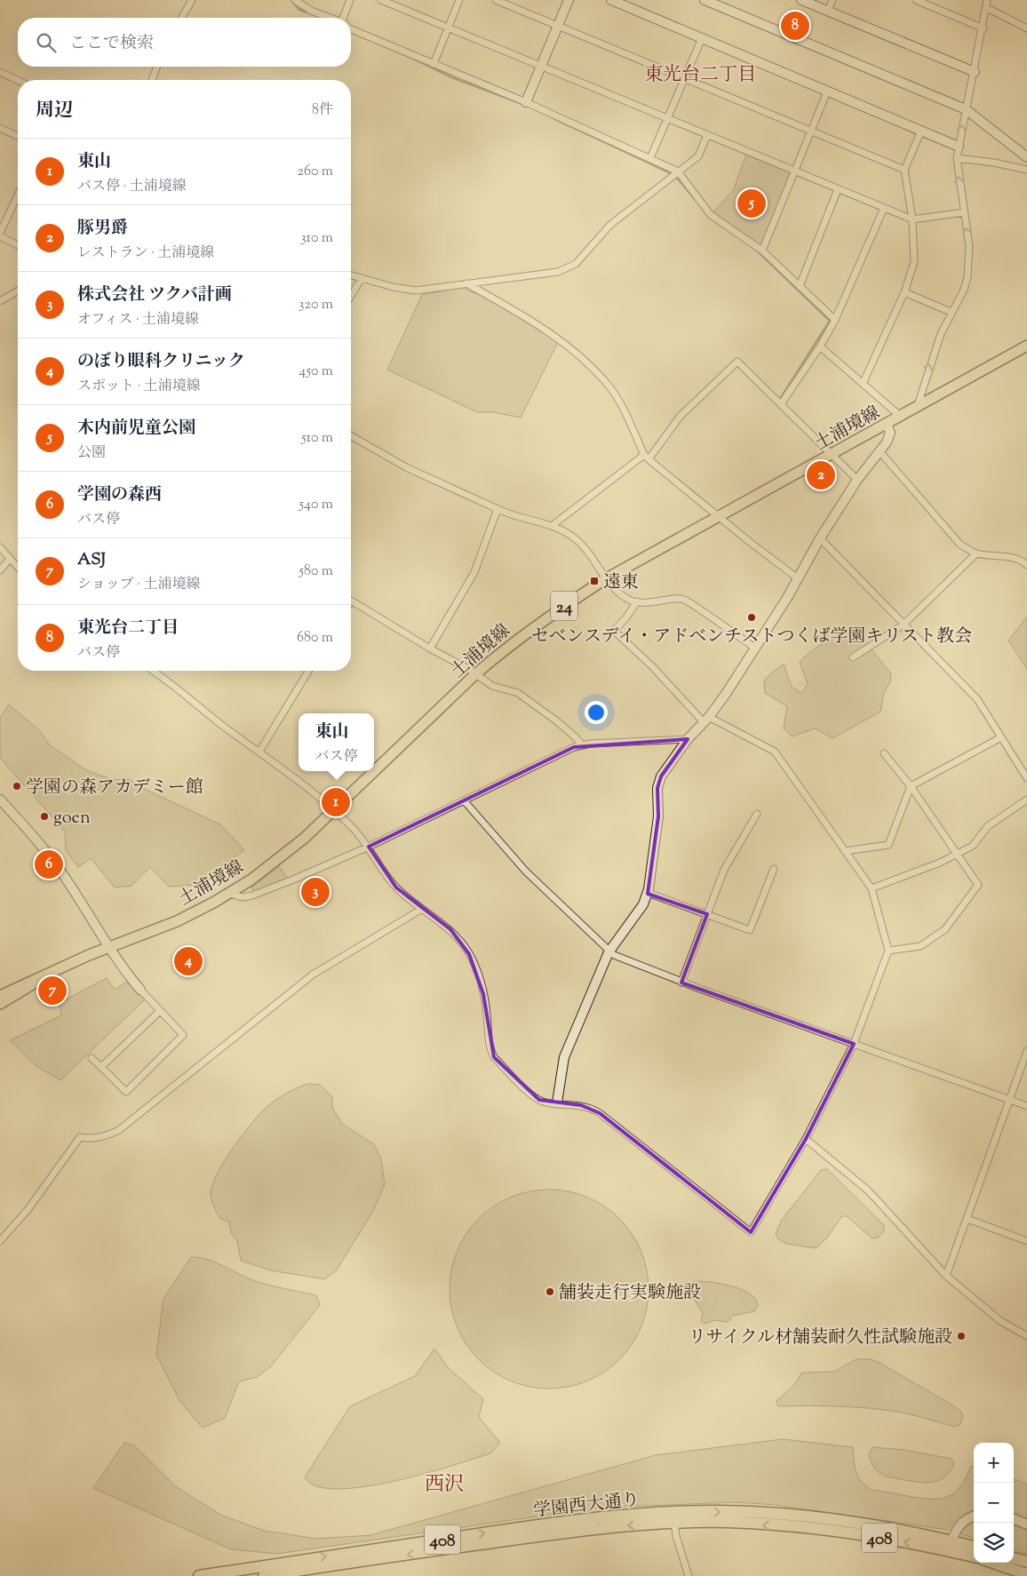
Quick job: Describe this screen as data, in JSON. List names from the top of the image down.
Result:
{
  "streets": {
    "highway": ["学園西大通り", "408"],
    "main road": ["土浦境線", "24"]
  },
  "crossings": [
    ["土浦境線", "24"]
  ],
  "districts": ["東光台二丁目", "西沢"],
  "places": {
    "transit": ["遠東"],
    "other": [
      "セベンスデイ・アドベンチストつくば学園キリスト教会",
      "学園の森アカデミー館",
      "goen",
      "舗装走行実験施設",
      "リサイクル材舗装耐久性試験施設"
    ]
  },
  "page": {
    "pins": [
      "8",
      "5",
      "2",
      "1",
      "6",
      "3",
      "4",
      "7"
    ],
    "search": "ここで検索",
    "heading": ["周辺", "8件"],
    "list": [
      {
        "mark": "1",
        "name": "東山",
        "note": "バス停 · 土浦境線",
        "value": "260 m"
      },
      {
        "mark": "2",
        "name": "豚男爵",
        "note": "レストラン · 土浦境線",
        "value": "310 m"
      },
      {
        "mark": "3",
        "name": "株式会社 ツクバ計画",
        "note": "オフィス · 土浦境線",
        "value": "320 m"
      },
      {
        "mark": "4",
        "name": "のぼり眼科クリニック",
        "note": "スポット · 土浦境線",
        "value": "450 m"
      },
      {
        "mark": "5",
        "name": "木内前児童公園",
        "note": "公園",
        "value": "510 m"
      },
      {
        "mark": "6",
        "name": "学園の森西",
        "note": "バス停",
        "value": "540 m"
      },
      {
        "mark": "7",
        "name": "ASJ",
        "note": "ショップ · 土浦境線",
        "value": "580 m"
      },
      {
        "mark": "8",
        "name": "東光台二丁目",
        "note": "バス停",
        "value": "680 m"
      }
    ],
    "popup": ["東山", "バス停"],
    "map_buttons": ["+", "−"]
  }
}
